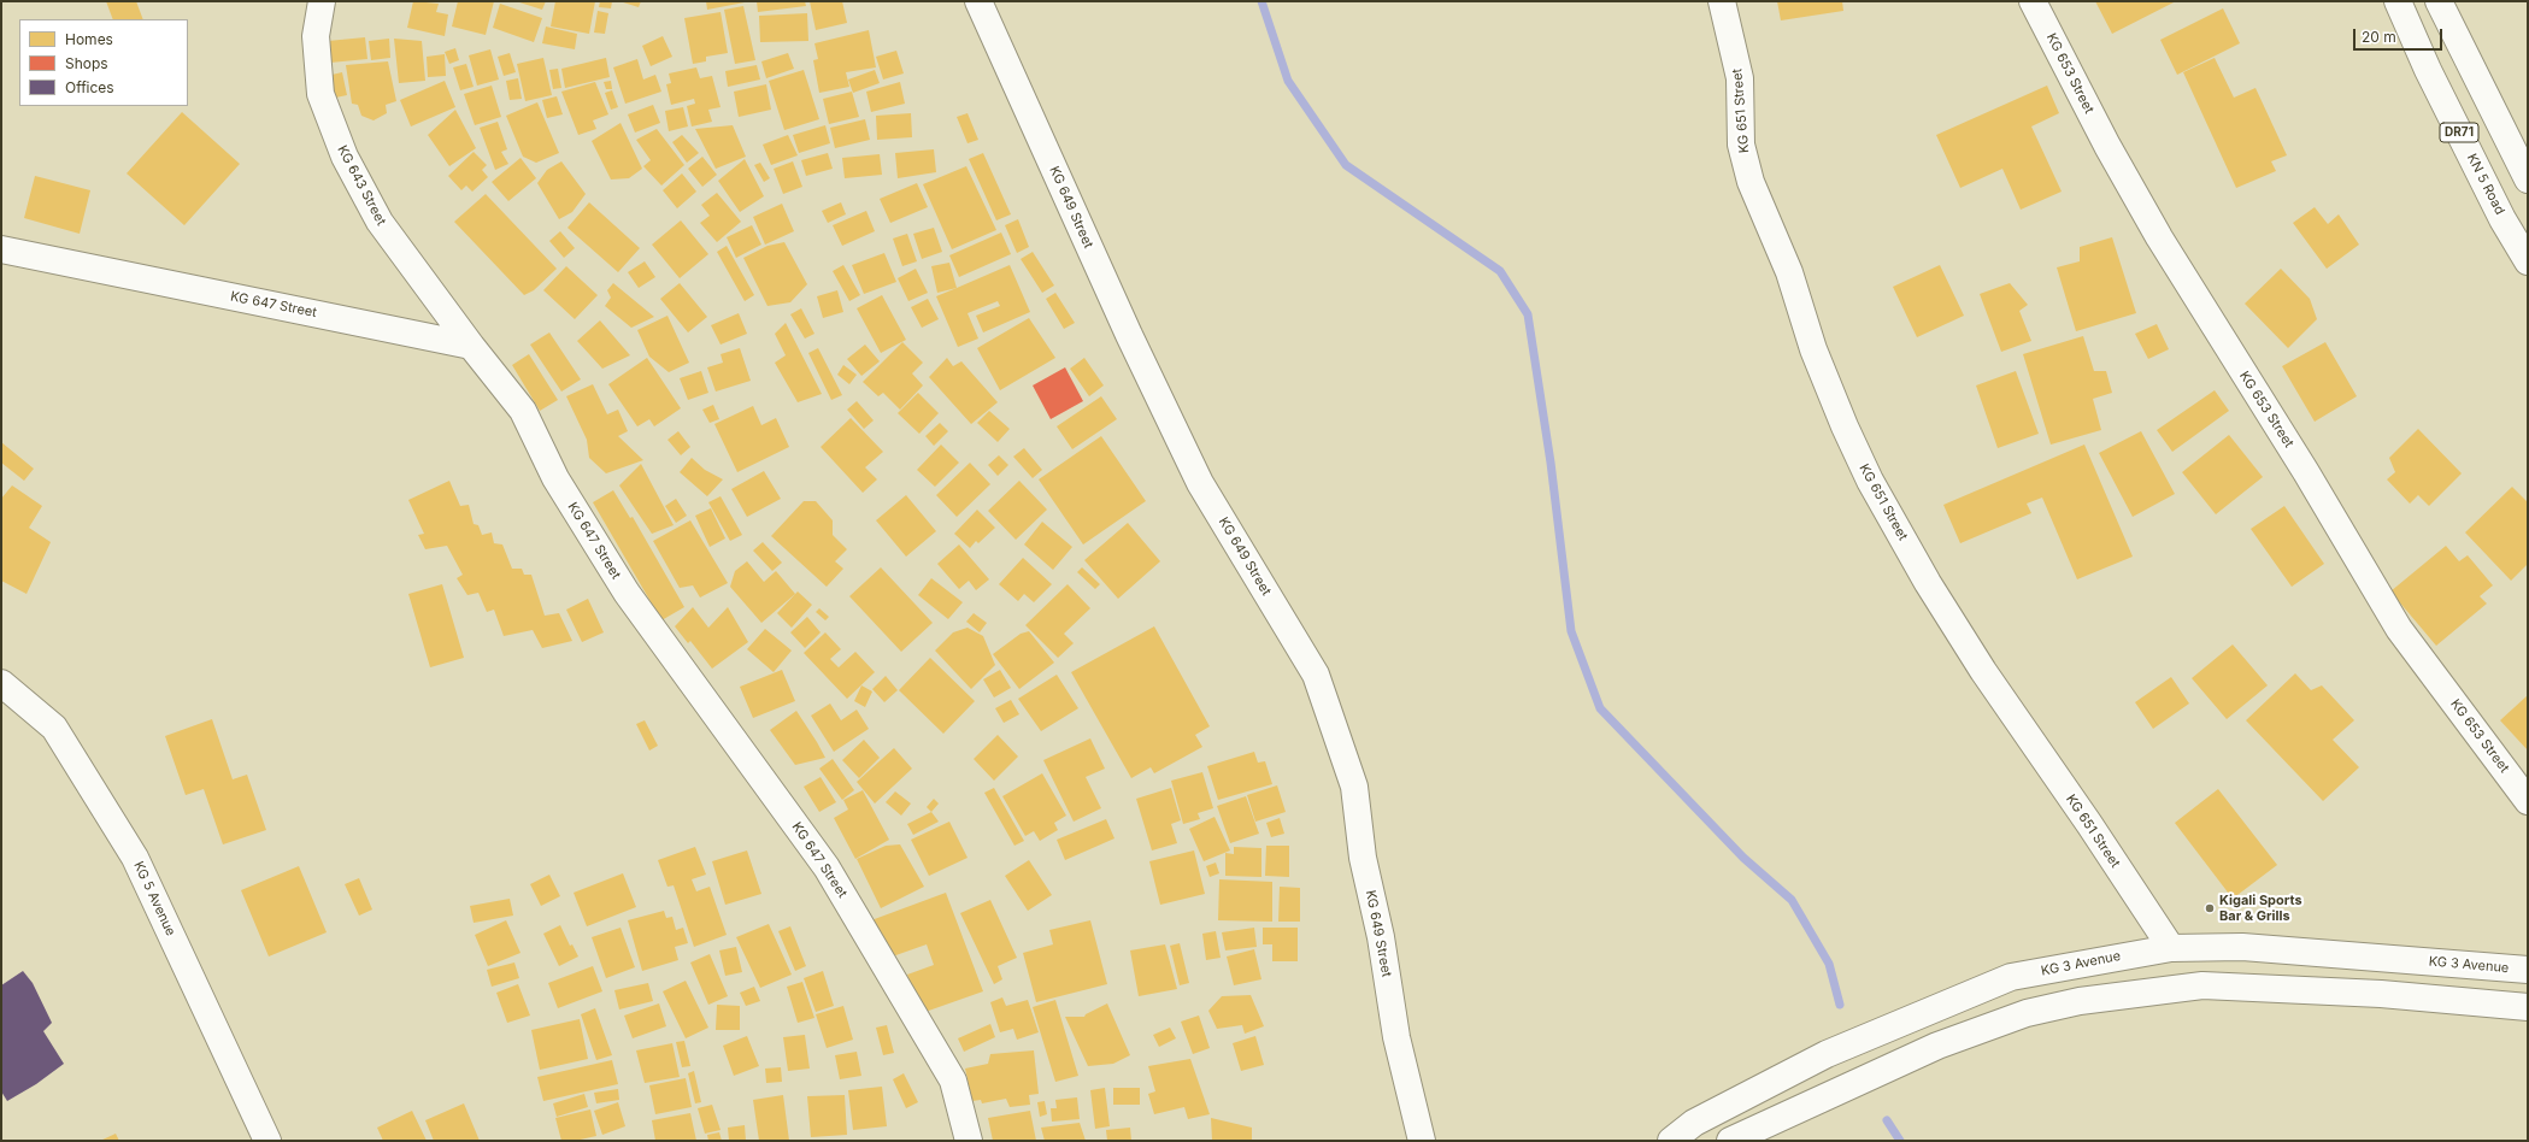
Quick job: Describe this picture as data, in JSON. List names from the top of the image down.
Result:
{
  "streets": {
    "street": [
      "KG 653 Street",
      "KG 651 Street",
      "DR71",
      "KN 5 Road",
      "KG 643 Street",
      "KG 649 Street",
      "KG 647 Street",
      "KG 5 Avenue",
      "KG 3 Avenue"
    ]
  },
  "crossings": [
    ["KG 651 Street", "KG 3 Avenue"],
    ["KG 643 Street", "KG 647 Street"]
  ],
  "places": ["Kigali Sports Bar & Grills"],
  "legend": ["Homes", "Shops", "Offices"],
  "scale_bar": "20 m"
}
